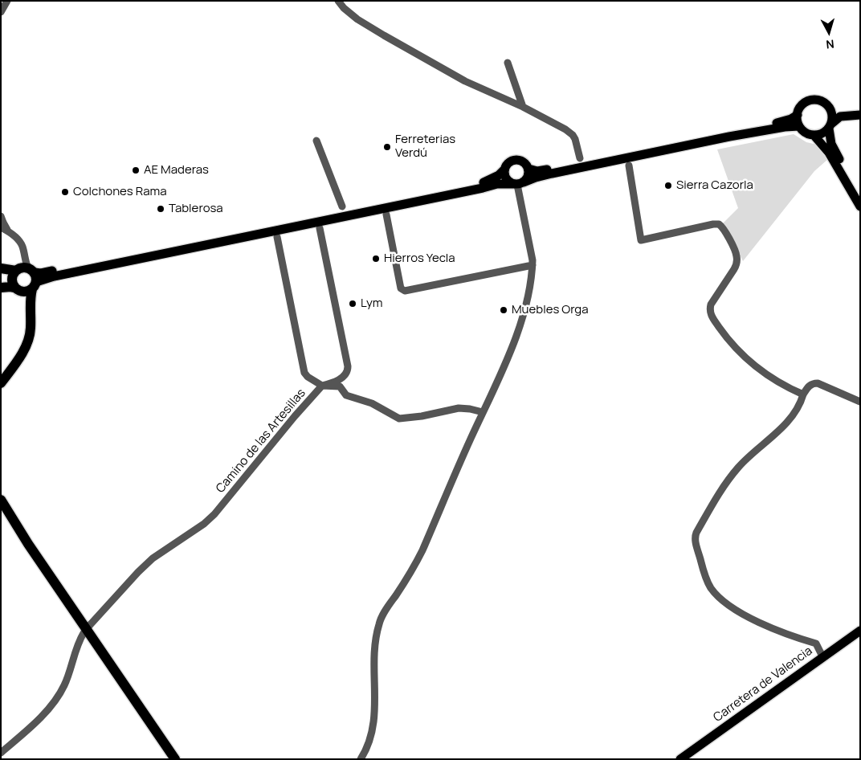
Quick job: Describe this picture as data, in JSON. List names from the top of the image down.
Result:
{
  "streets": {
    "main road": ["Carretera de Valencia"],
    "street": ["Camino de las Artesillas"]
  },
  "places": [
    "Ferreterias Verdú",
    "AE Maderas",
    "Sierra Cazorla",
    "Colchones Rama",
    "Tablerosa",
    "Hierros Yecla",
    "Lym",
    "Muebles Orga"
  ],
  "north": "bottom"
}
